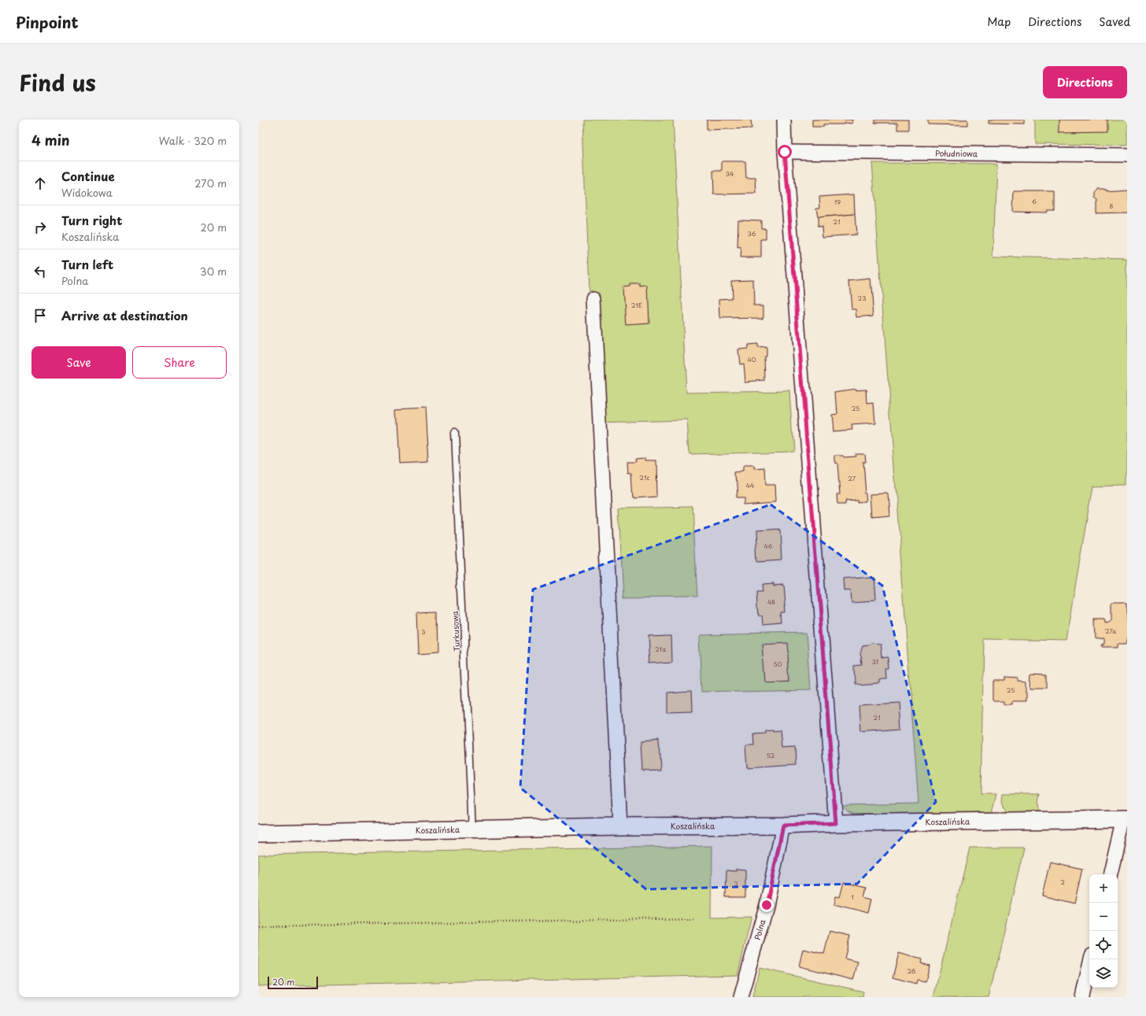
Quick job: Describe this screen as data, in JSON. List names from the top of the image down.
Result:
{
  "streets": {
    "street": ["Południowa", "Koszalińska", "Polna"],
    "lane": ["Turkusowa"]
  },
  "crossings": [
    ["Turkusowa", "Koszalińska"],
    ["Koszalińska", "Polna"]
  ],
  "house_numbers": [
    "34",
    "6",
    "19",
    "8",
    "21",
    "36",
    "23",
    "21E",
    "40",
    "25",
    "21c",
    "27",
    "44",
    "46",
    "48",
    "27a",
    "3",
    "21a",
    "31",
    "50",
    "25",
    "21",
    "52",
    "2",
    "2",
    "1",
    "26"
  ],
  "scale_bar": "20 m",
  "page": {
    "header": "Pinpoint",
    "nav": ["Map", "Directions", "Saved"],
    "title": "Find us",
    "buttons": [
      "Directions",
      ["Save", "Share"]
    ],
    "heading": ["4 min", "Walk · 320 m"],
    "list": [
      ["Continue", "Widokowa", "270 m"],
      ["Turn right", "Koszalińska", "20 m"],
      ["Turn left", "Polna", "30 m"],
      "Arrive at destination"
    ],
    "map_buttons": ["+", "−"],
    "scale": "20 m"
  }
}
